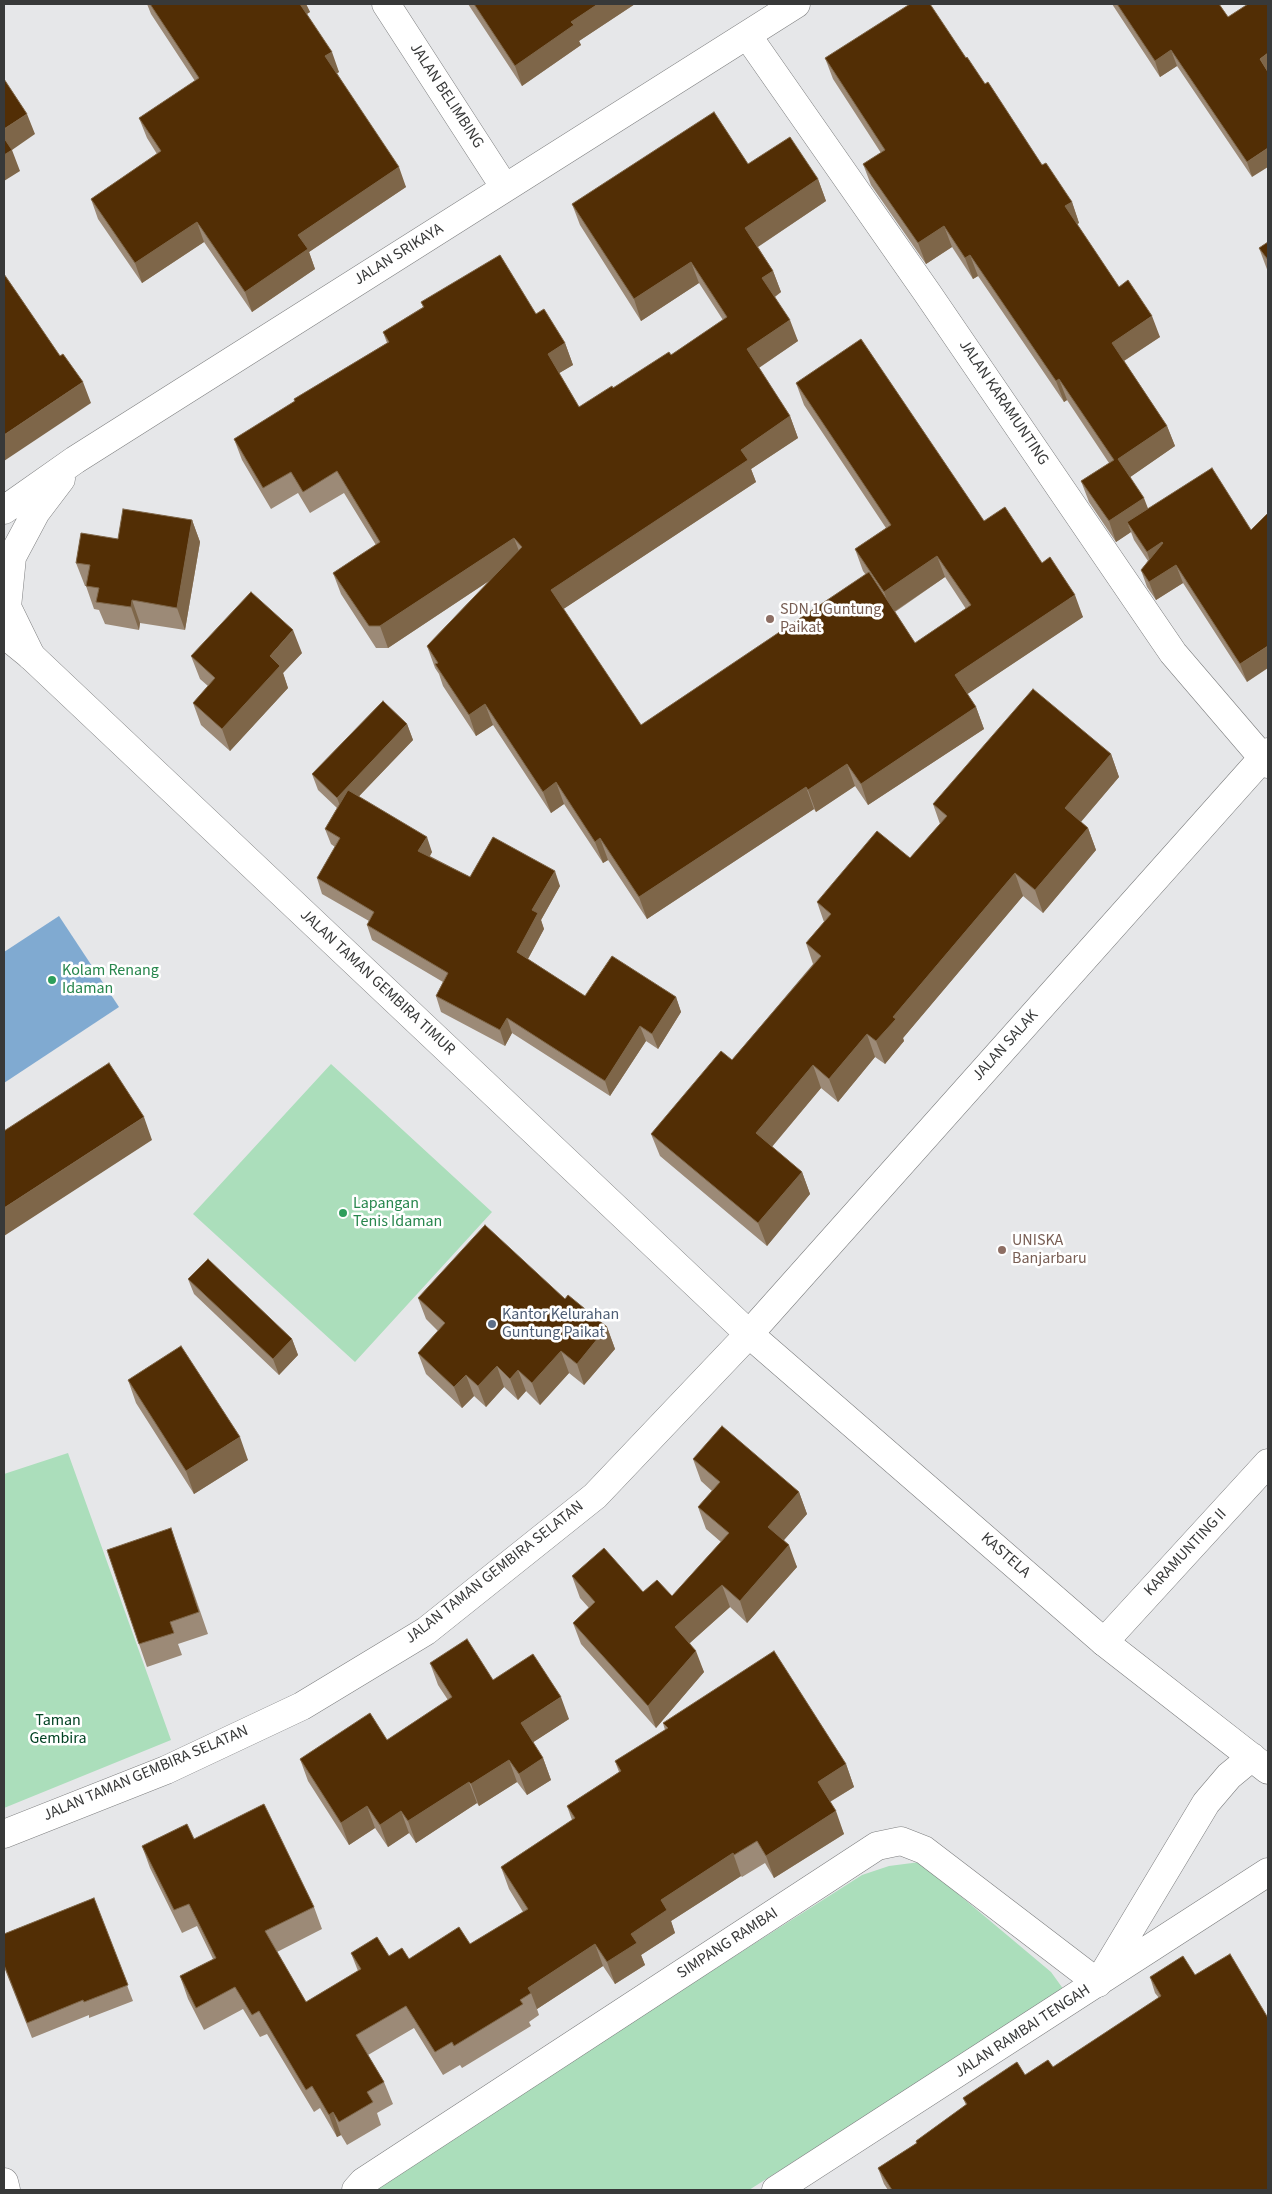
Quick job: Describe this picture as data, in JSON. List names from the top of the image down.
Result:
{
  "streets": {
    "street": [
      "JALAN BELIMBING",
      "JALAN SRIKAYA",
      "JALAN KARAMUNTING",
      "JALAN TAMAN GEMBIRA TIMUR",
      "JALAN SALAK",
      "KARAMUNTING II",
      "KASTELA",
      "JALAN TAMAN GEMBIRA SELATAN",
      "SIMPANG RAMBAI",
      "JALAN RAMBAI TENGAH"
    ]
  },
  "crossings": [
    ["JALAN BELIMBING", "JALAN SRIKAYA"],
    ["JALAN SRIKAYA", "JALAN KARAMUNTING"],
    ["JALAN KARAMUNTING", "JALAN SALAK"],
    ["JALAN TAMAN GEMBIRA TIMUR", "JALAN SALAK"],
    ["JALAN TAMAN GEMBIRA TIMUR", "KASTELA"],
    ["JALAN TAMAN GEMBIRA TIMUR", "JALAN TAMAN GEMBIRA SELATAN"],
    ["JALAN SALAK", "KASTELA"],
    ["JALAN SALAK", "JALAN TAMAN GEMBIRA SELATAN"],
    ["KARAMUNTING II", "KASTELA"],
    ["KASTELA", "JALAN TAMAN GEMBIRA SELATAN"],
    ["SIMPANG RAMBAI", "JALAN RAMBAI TENGAH"]
  ],
  "parks": ["Taman Gembira"],
  "places": [
    "SDN 1 Guntung Paikat",
    "Kolam Renang Idaman",
    "Lapangan Tenis Idaman",
    "UNISKA Banjarbaru",
    "Kantor Kelurahan Guntung Paikat"
  ]
}
